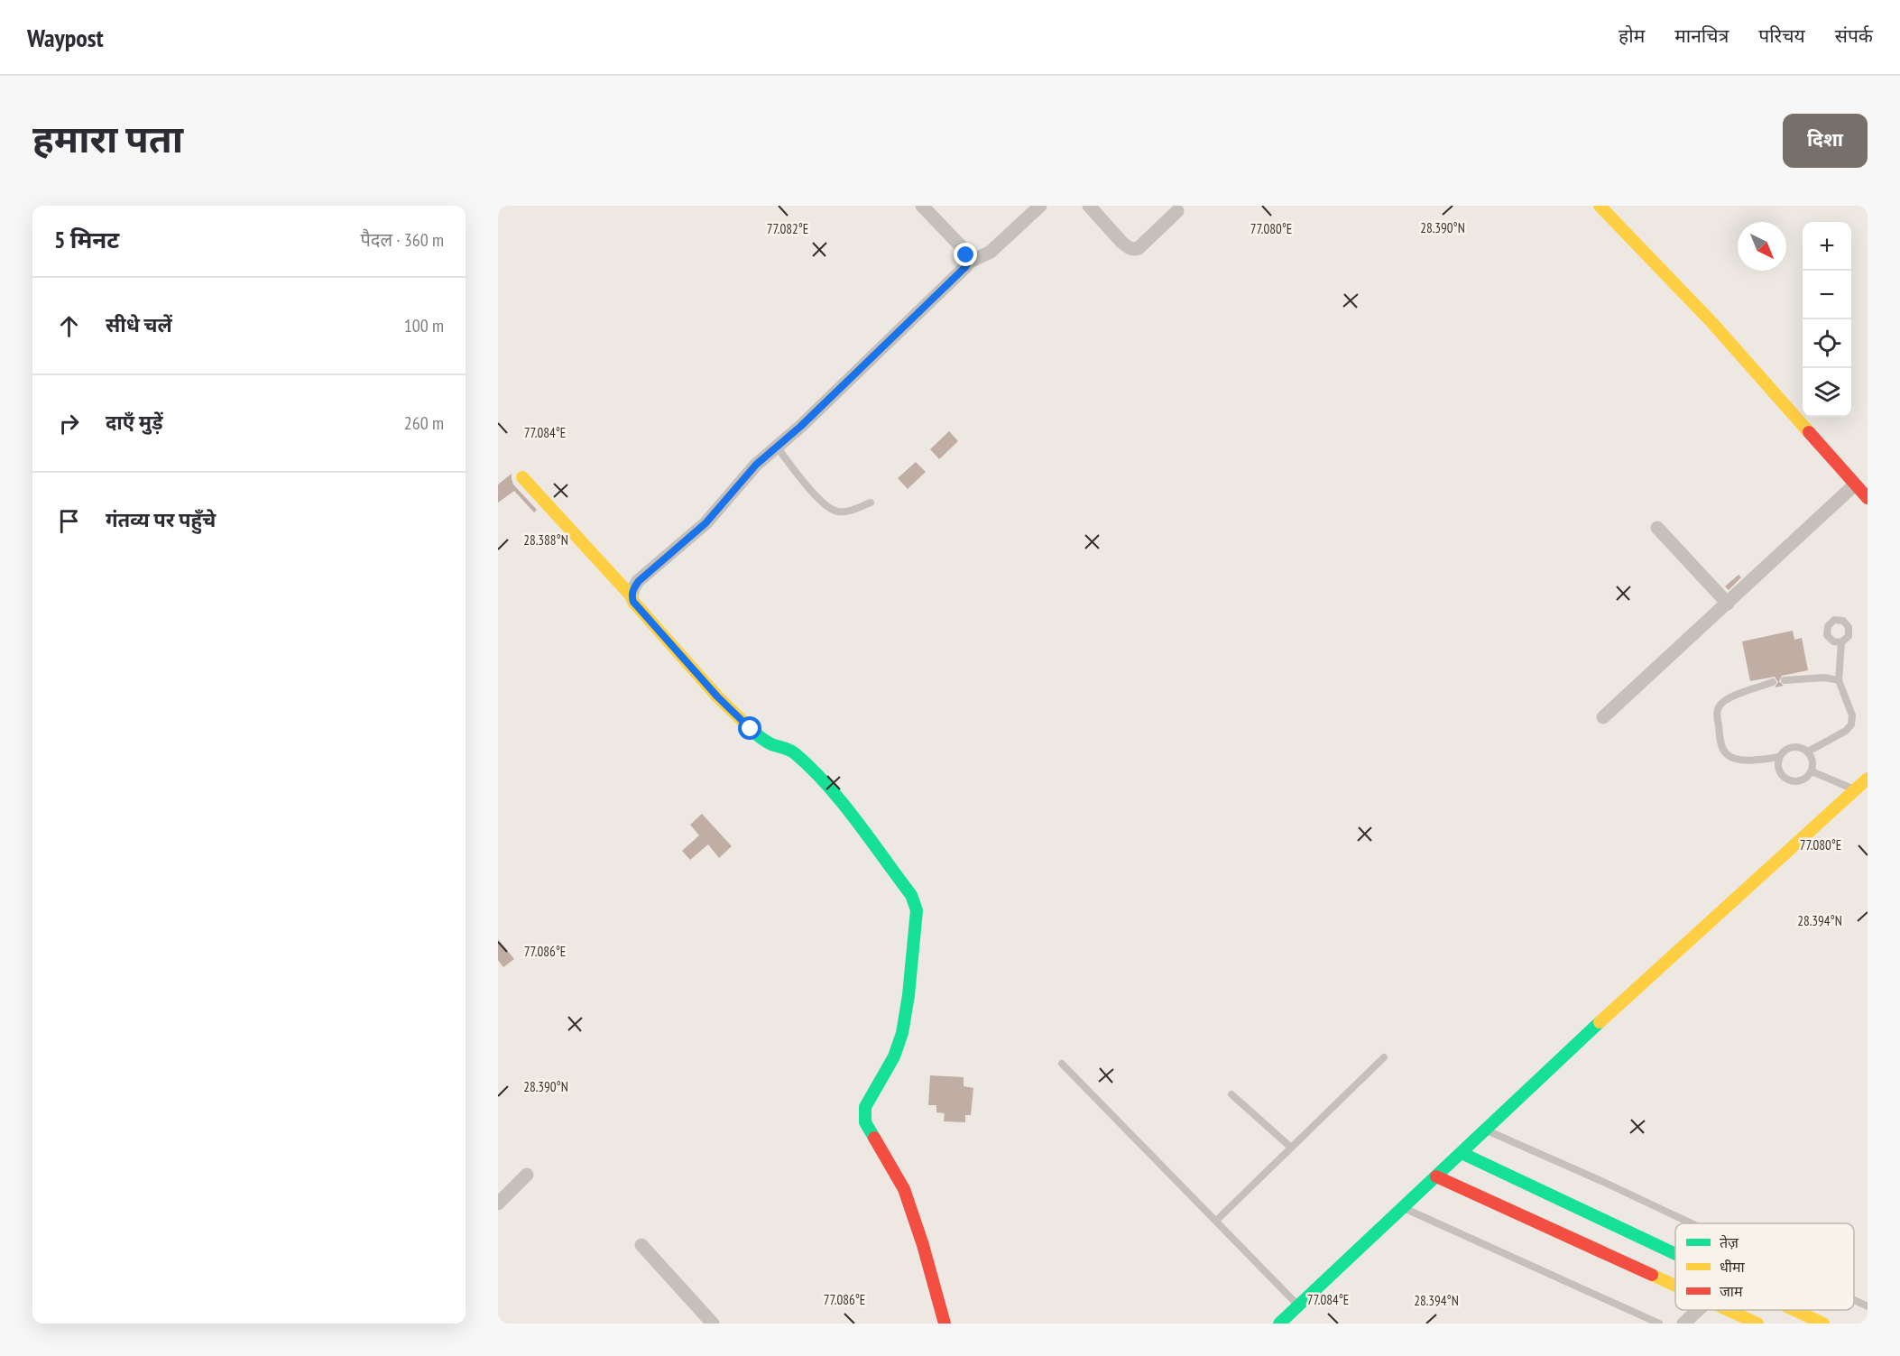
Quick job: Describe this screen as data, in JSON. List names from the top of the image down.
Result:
{
  "legend": ["तेज़", "धीमा", "जाम"],
  "north": "bottom right",
  "page": {
    "header": "Waypost",
    "nav": [
      "होम",
      "मानचित्र",
      "परिचय",
      "संपर्क"
    ],
    "title": "हमारा पता",
    "buttons": "दिशा",
    "heading": ["5 मिनट", "पैदल · 360 m"],
    "map_buttons": ["+", "−"],
    "list": [
      ["सीधे चलें", "100 m"],
      ["दाएँ मुड़ें", "260 m"],
      "गंतव्य पर पहुँचे"
    ]
  },
  "coordinates": [
    "28.390°N",
    "77.082°E",
    "77.080°E",
    "77.084°E",
    "28.388°N",
    "28.394°N",
    "77.086°E"
  ]
}
